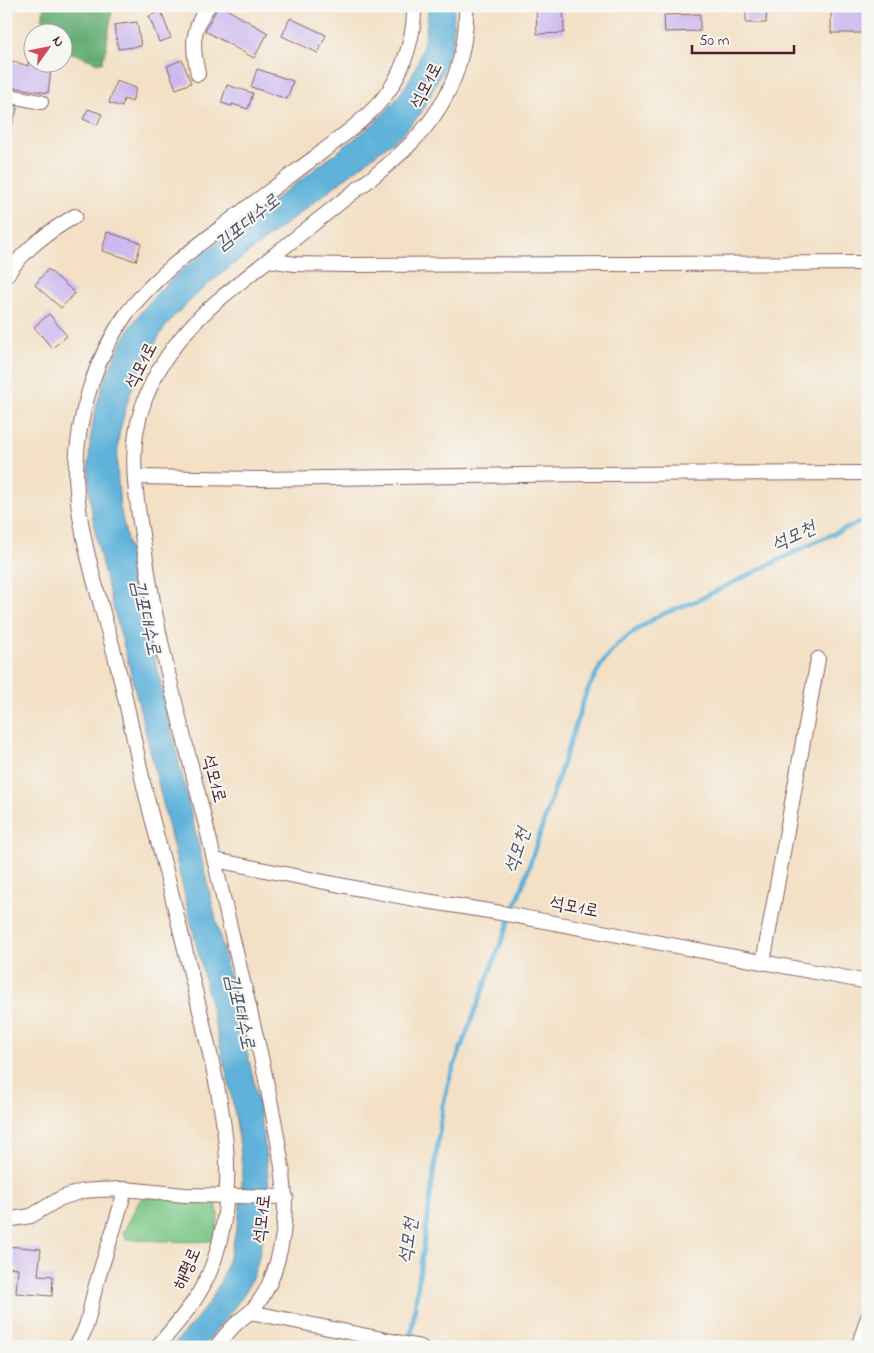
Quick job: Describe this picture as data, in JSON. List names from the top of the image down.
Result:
{
  "streets": {
    "lane": ["석모1로", "해평로"]
  },
  "water": ["김포대수로", "석모천"],
  "scale_bar": "50 m",
  "north": "top right"
}
